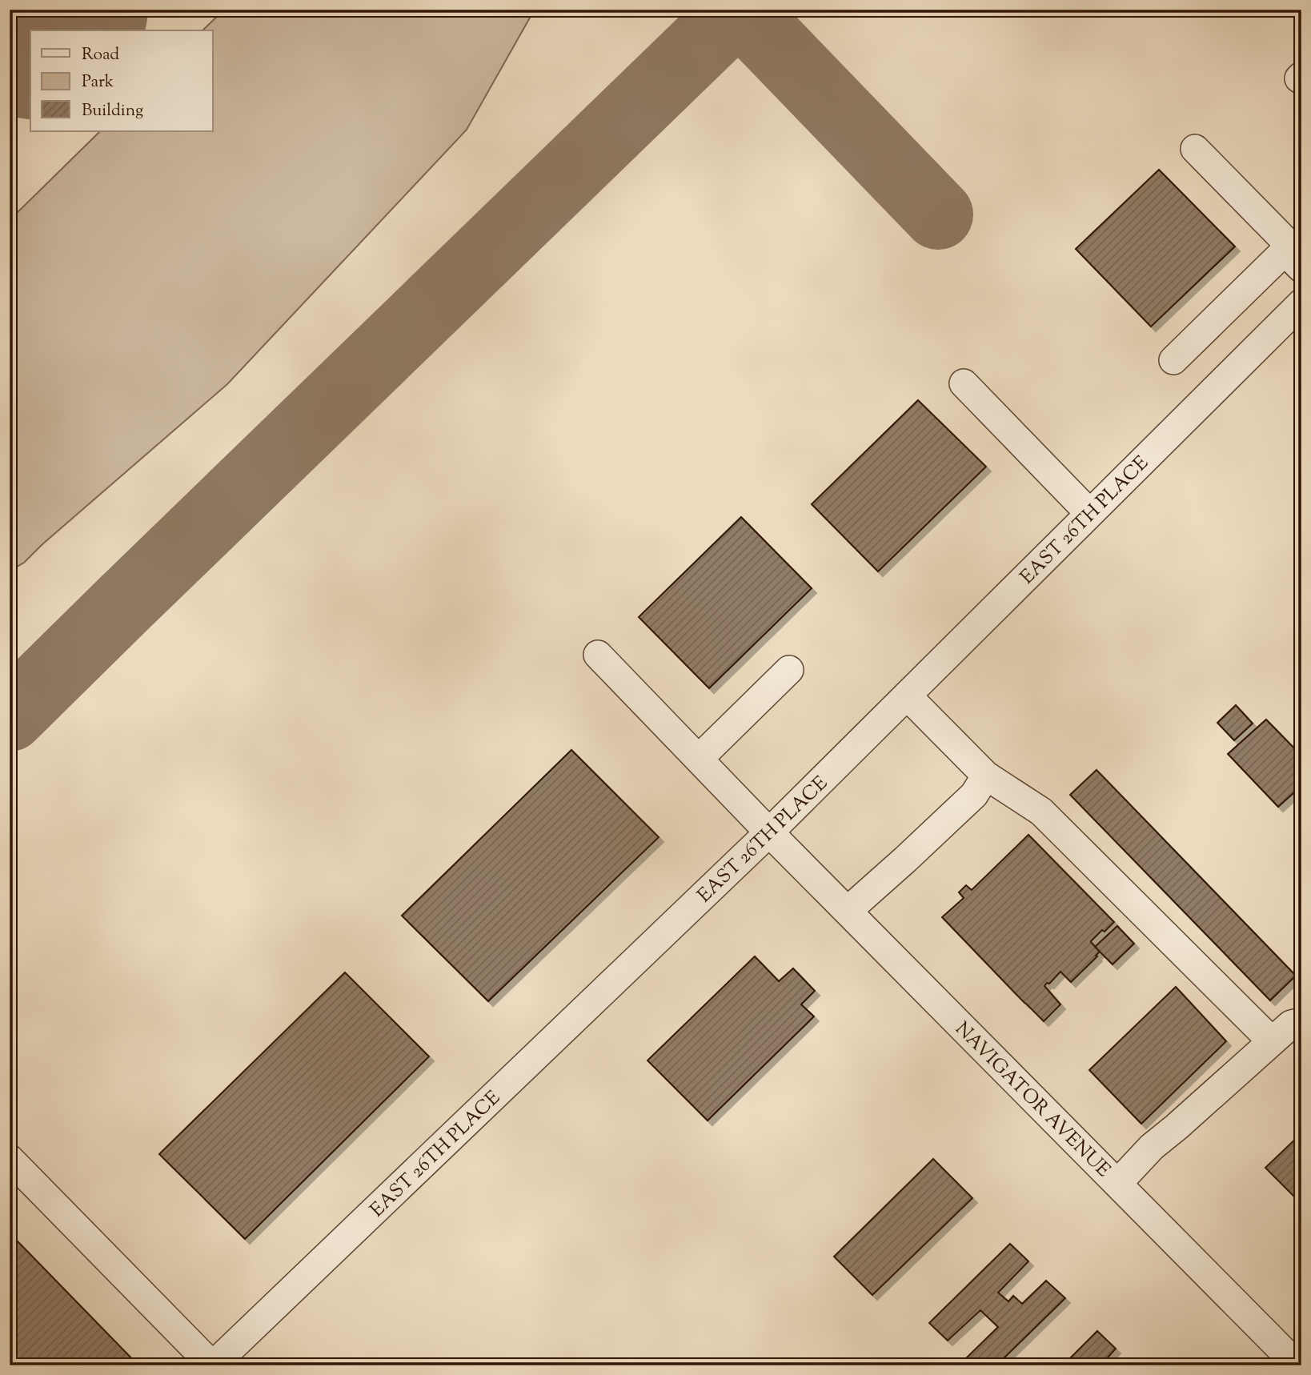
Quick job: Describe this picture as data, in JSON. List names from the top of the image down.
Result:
{
  "streets": {
    "street": ["EAST 26TH PLACE", "NAVIGATOR AVENUE"]
  },
  "crossings": [
    ["EAST 26TH PLACE", "NAVIGATOR AVENUE"]
  ],
  "legend": ["Road", "Park", "Building"]
}
